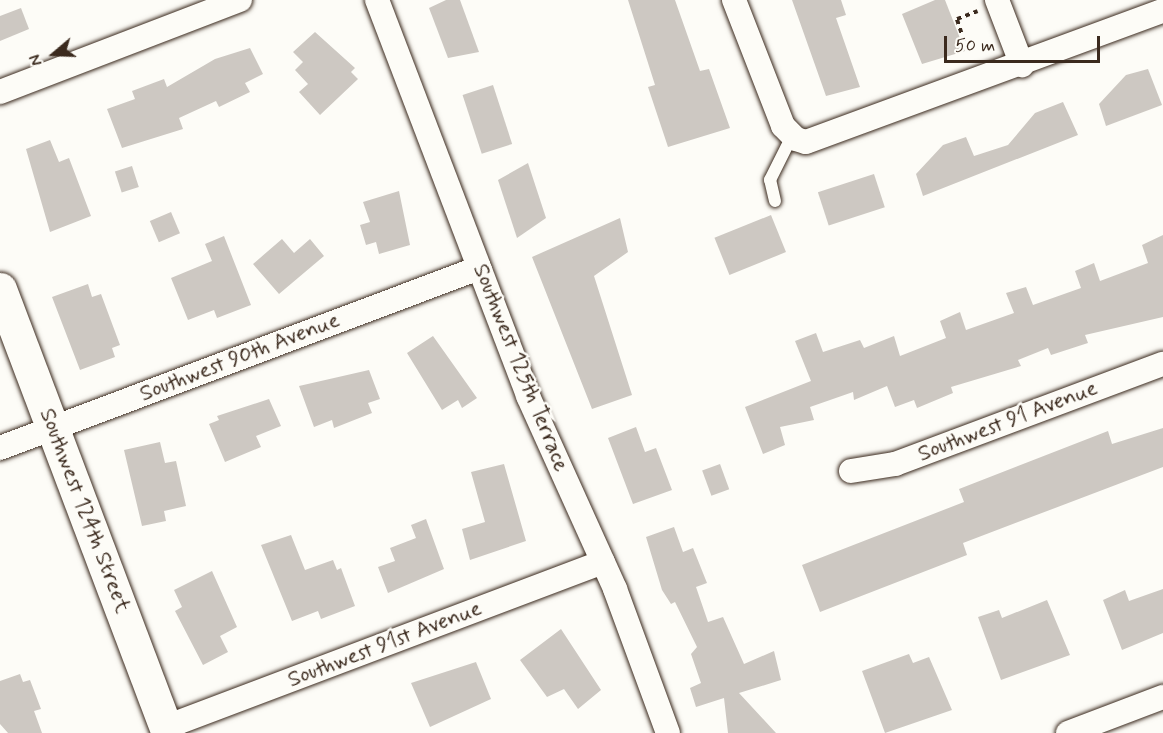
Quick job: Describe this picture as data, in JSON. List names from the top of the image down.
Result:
{
  "streets": {
    "street": [
      "Southwest 90th Avenue",
      "Southwest 125th Terrace",
      "Southwest 91 Avenue",
      "Southwest 124th Street",
      "Southwest 91st Avenue"
    ]
  },
  "crossings": [
    ["Southwest 90th Avenue", "Southwest 125th Terrace"],
    ["Southwest 90th Avenue", "Southwest 124th Street"],
    ["Southwest 125th Terrace", "Southwest 91st Avenue"],
    ["Southwest 124th Street", "Southwest 91st Avenue"]
  ],
  "scale_bar": "50 m",
  "north": "left"
}
